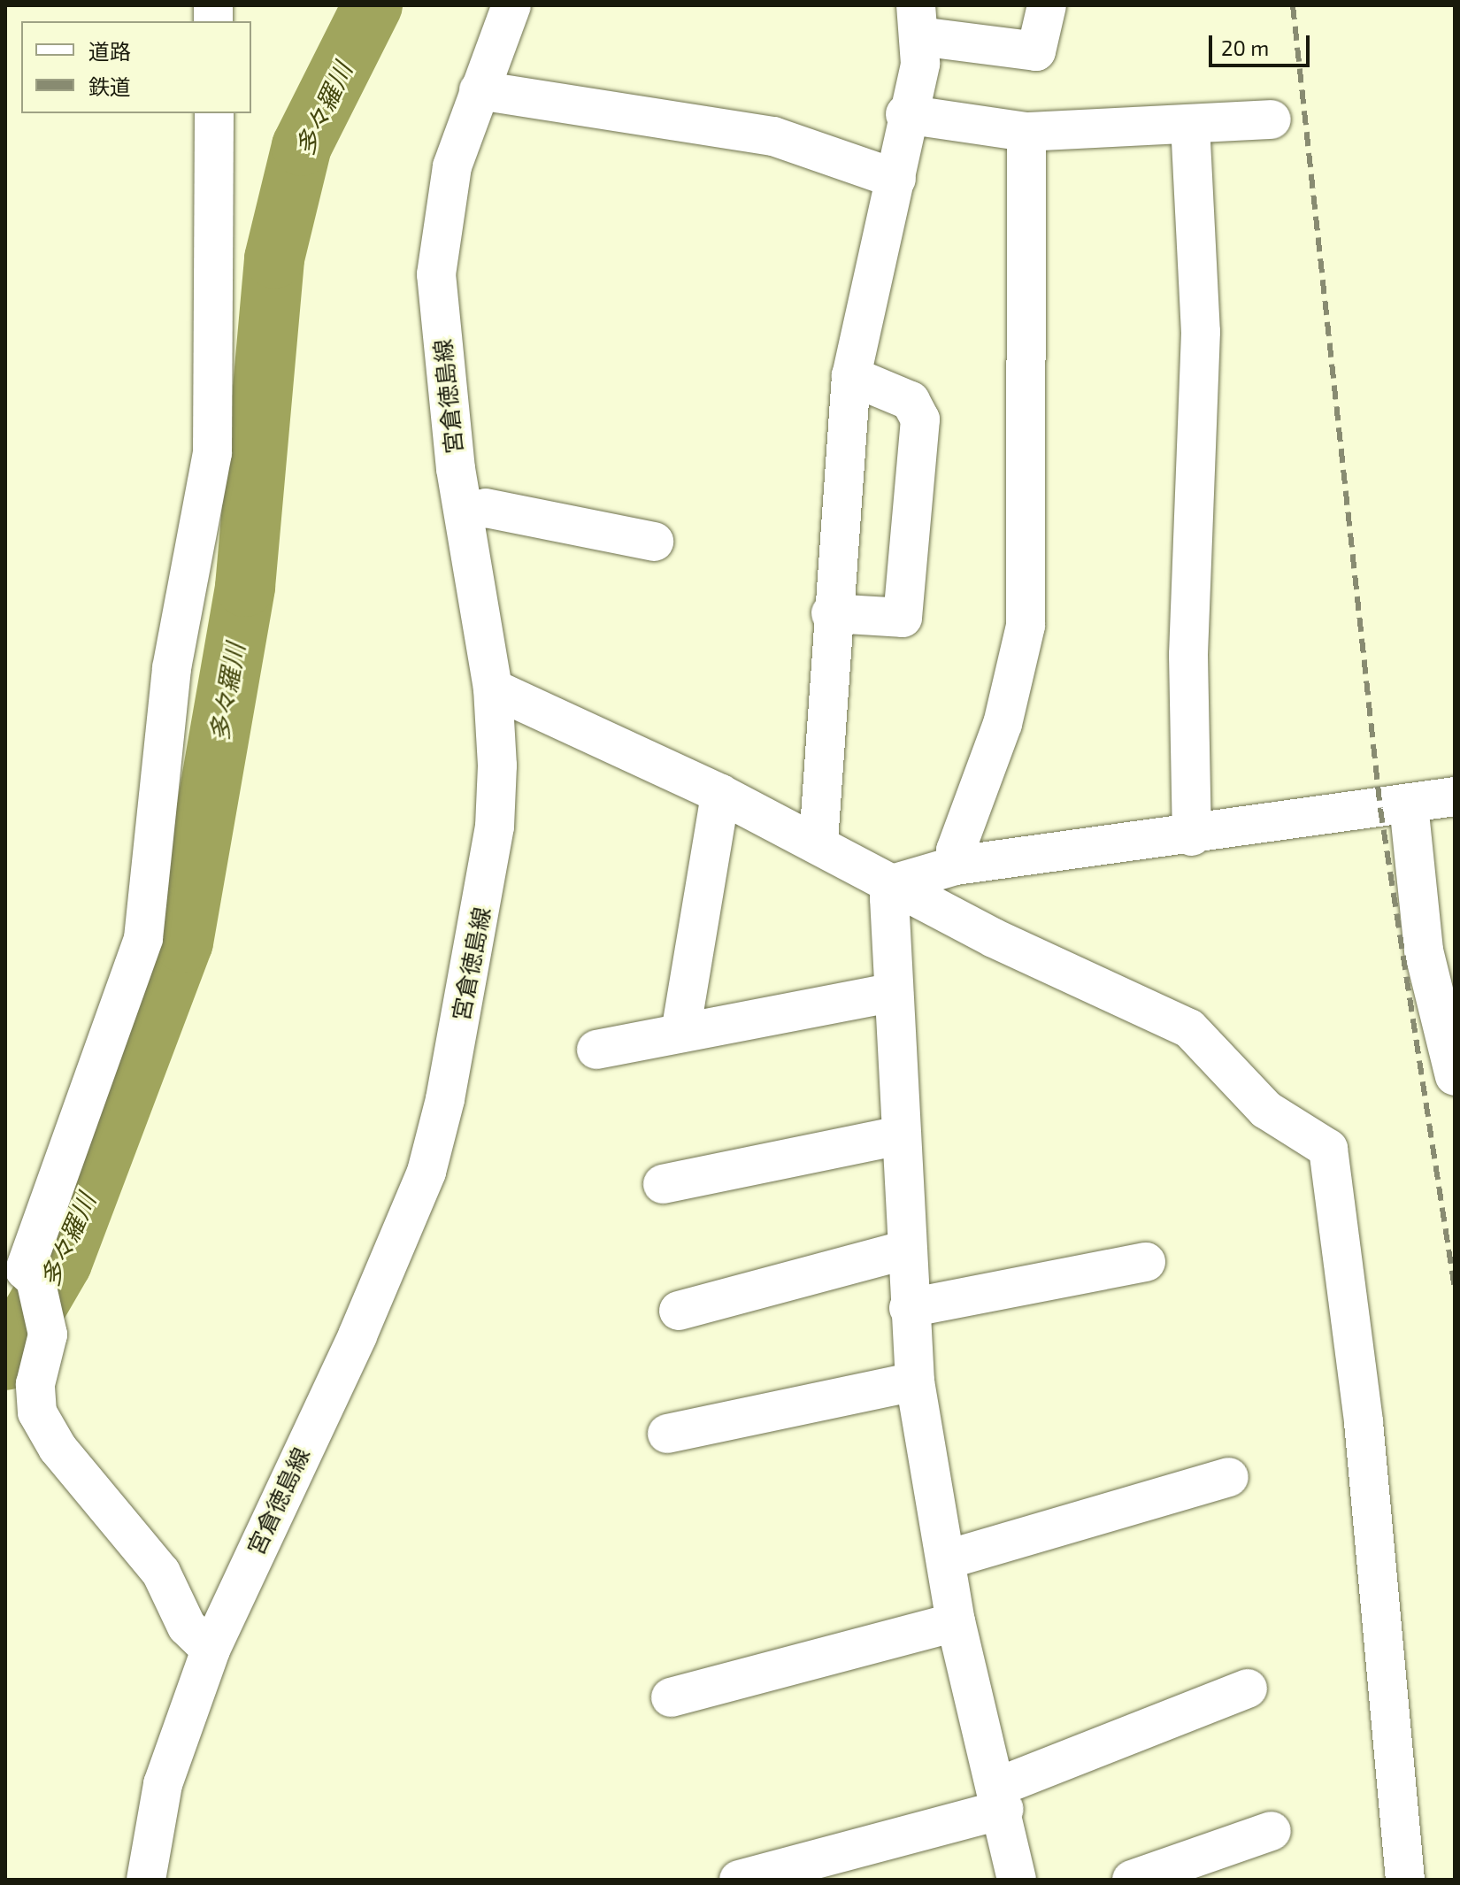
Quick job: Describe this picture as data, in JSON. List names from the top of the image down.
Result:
{
  "streets": {
    "street": ["宮倉徳島線"]
  },
  "water": ["多々羅川"],
  "legend": ["道路", "鉄道"],
  "scale_bar": "20 m"
}
